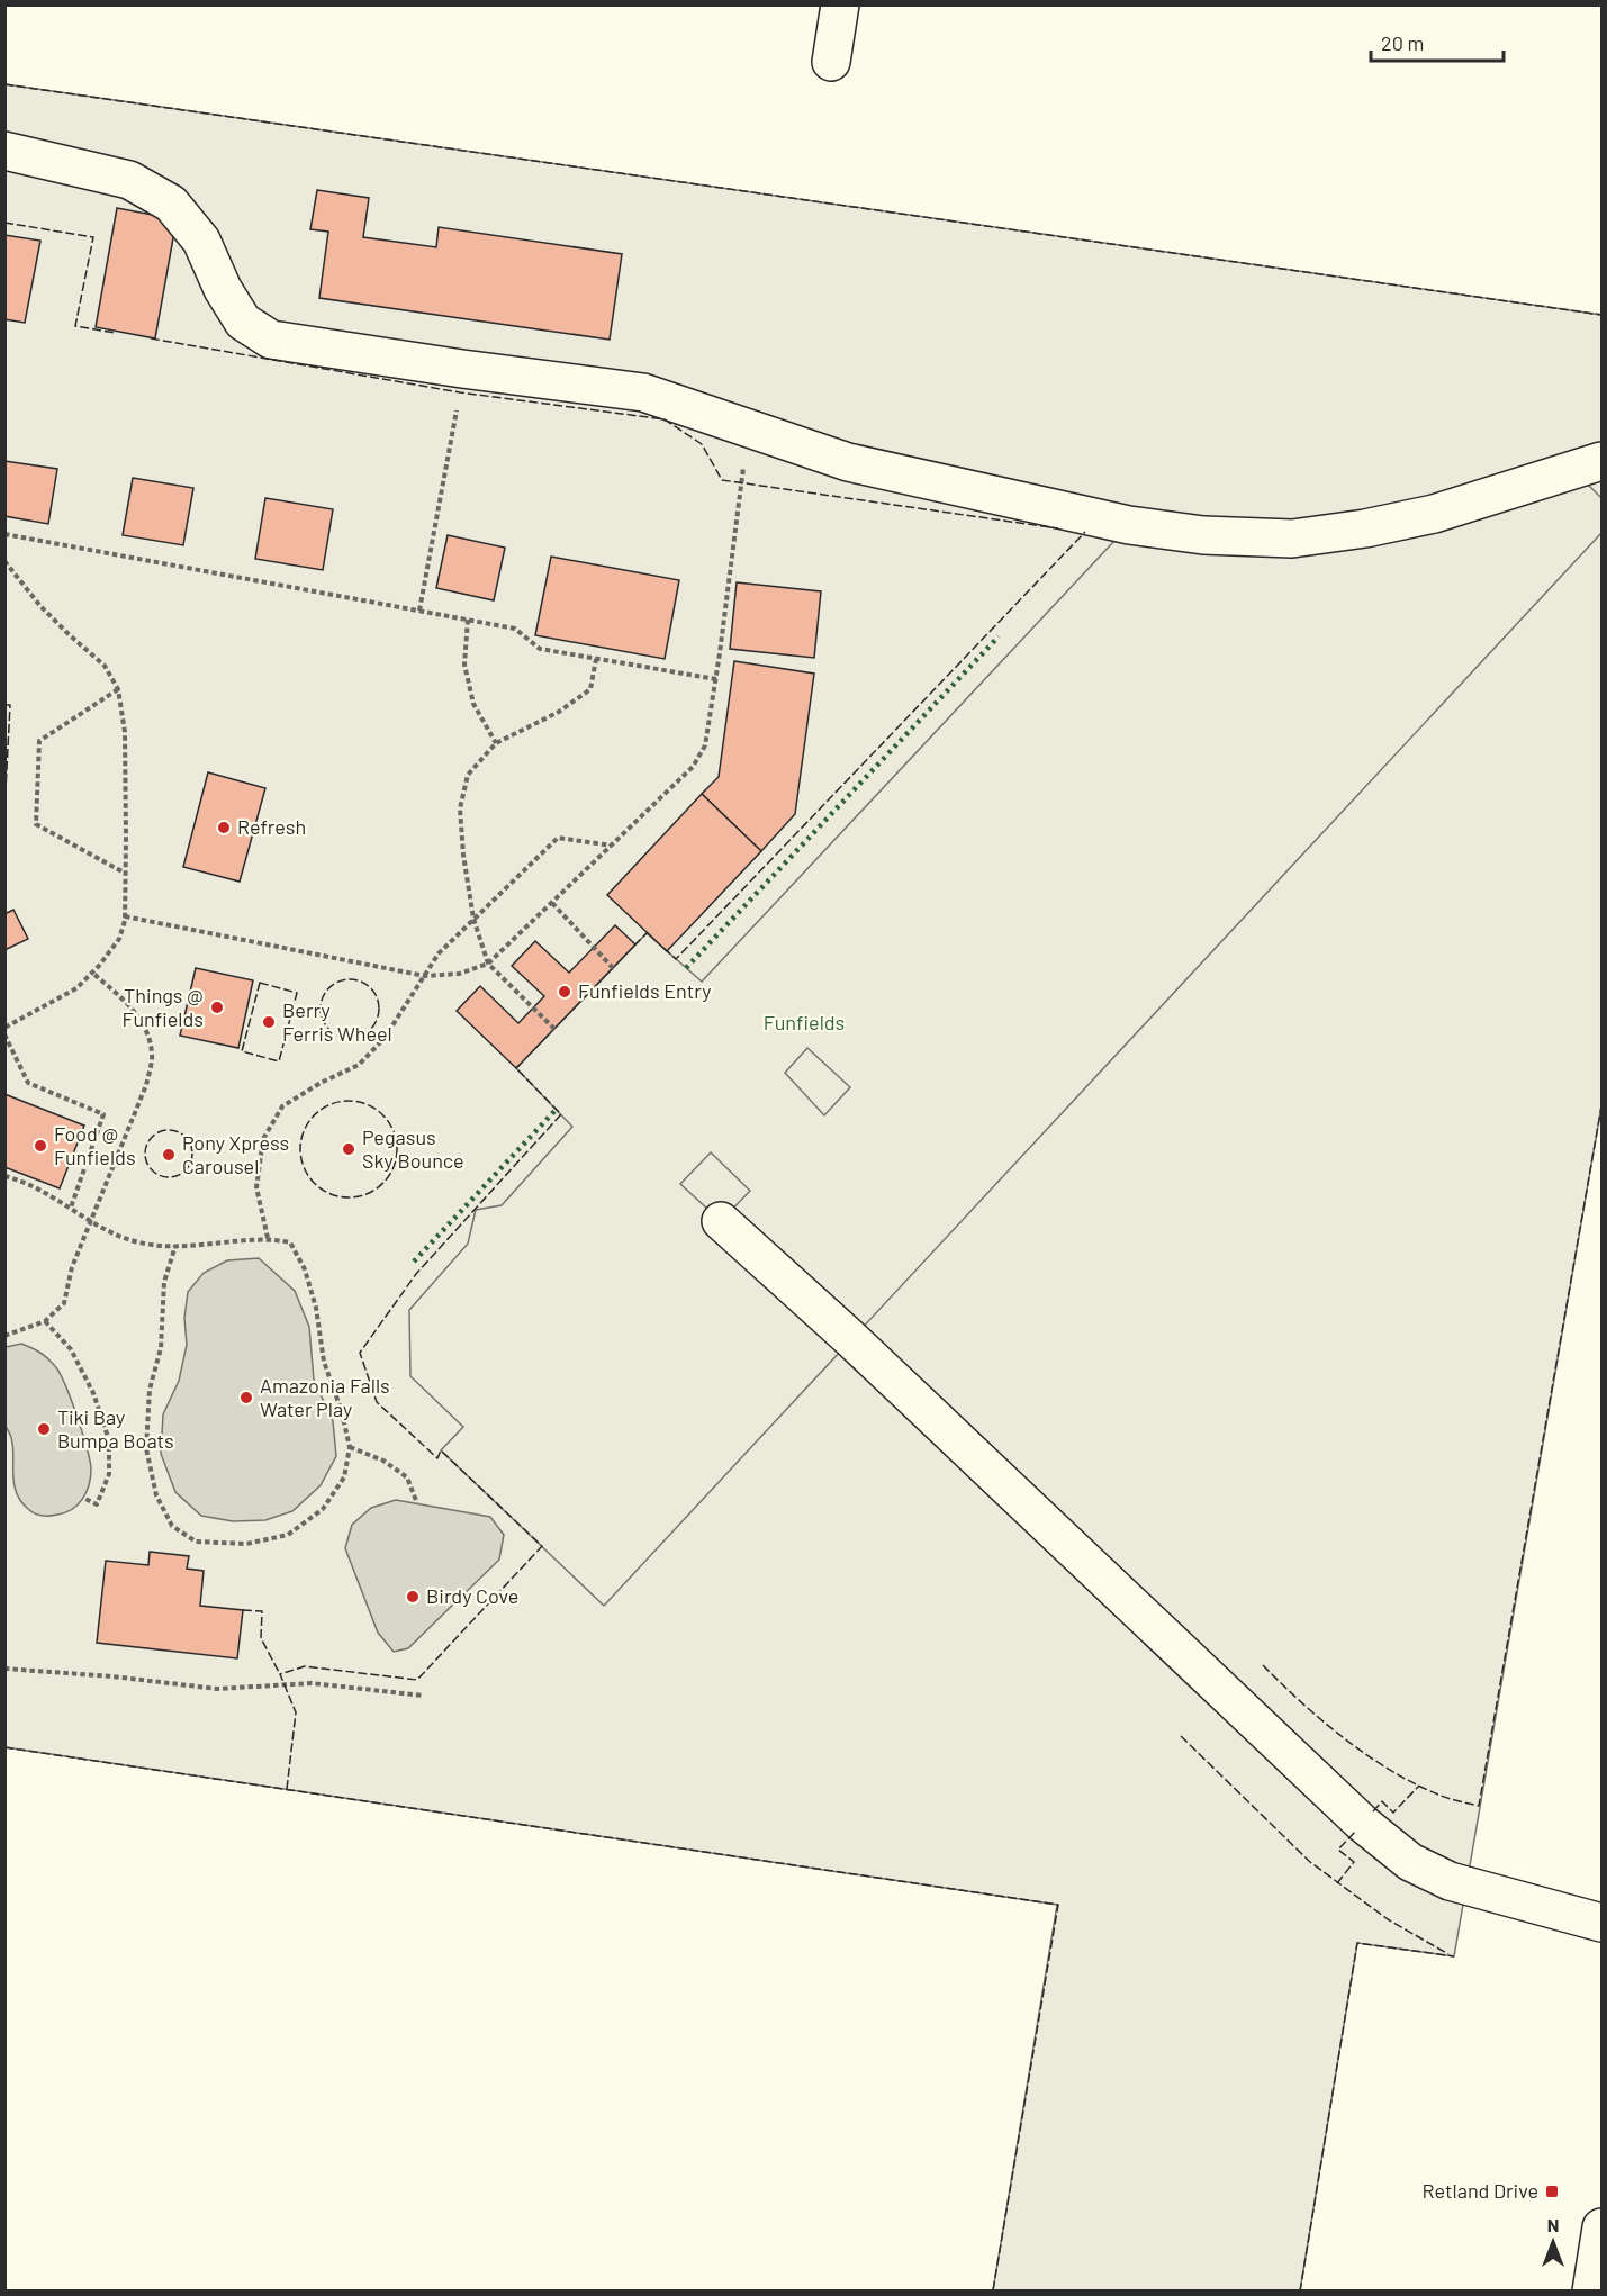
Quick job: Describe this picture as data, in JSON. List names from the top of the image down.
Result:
{
  "parks": ["Funfields"],
  "places": {
    "other": [
      "Refresh",
      "Funfields Entry",
      "Things @ Funfields",
      "Berry Ferris Wheel",
      "Food @ Funfields",
      "Pegasus Sky Bounce",
      "Pony Xpress Carousel",
      "Amazonia Falls Water Play",
      "Tiki Bay Bumpa Boats",
      "Birdy Cove"
    ],
    "transit": ["Retland Drive"]
  },
  "scale_bar": "20 m",
  "north": "top"
}
